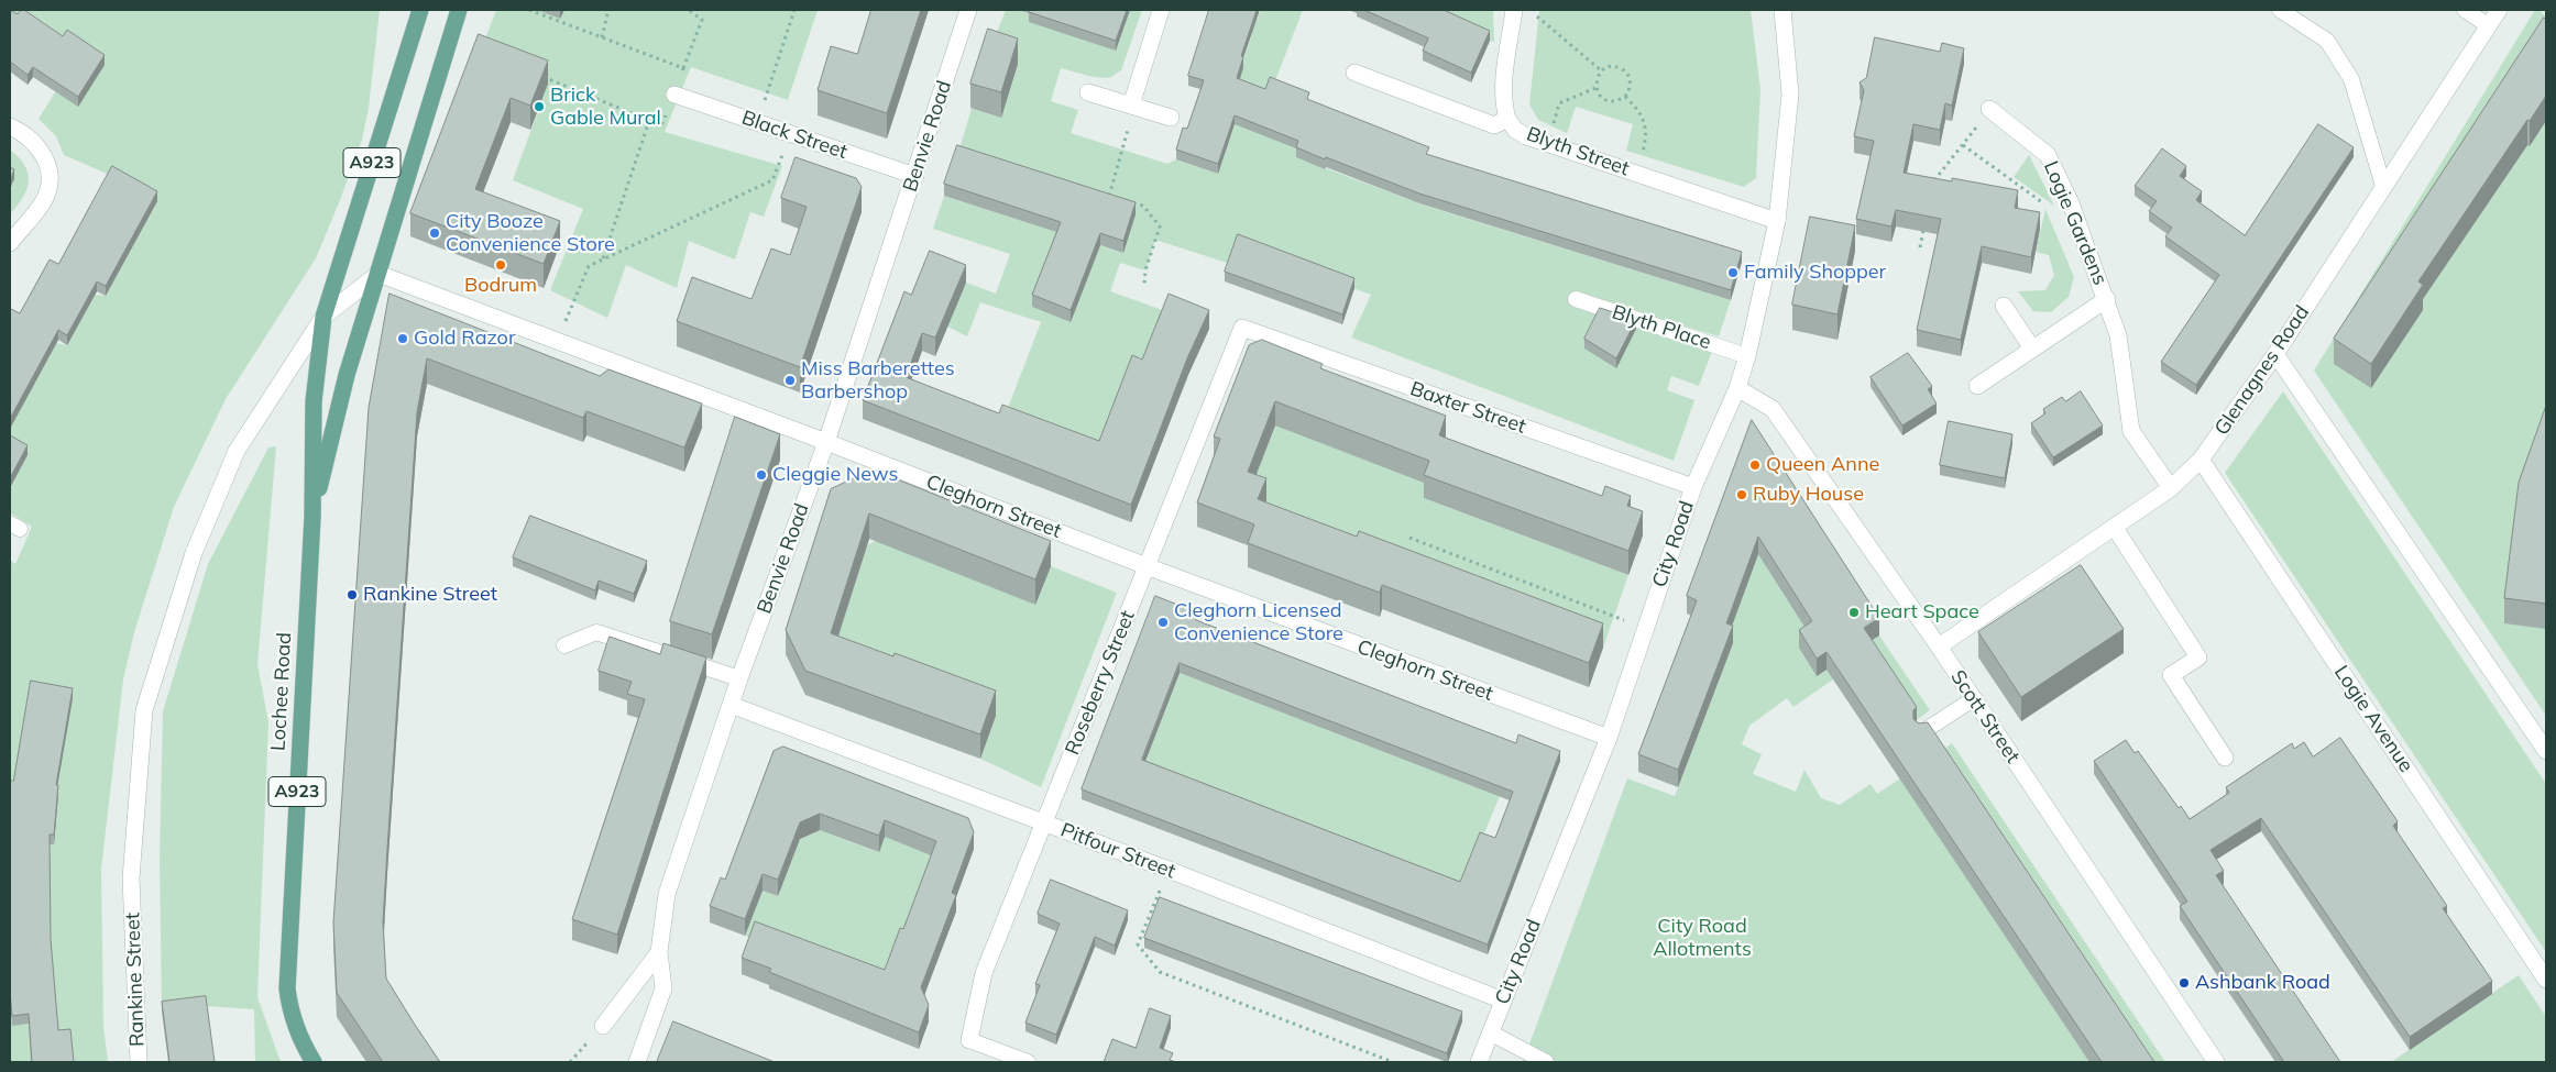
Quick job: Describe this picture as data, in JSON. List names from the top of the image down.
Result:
{
  "streets": {
    "main road": ["A923", "Lochee Road"],
    "street": [
      "Black Street",
      "Benvie Road",
      "Blyth Street",
      "Logie Gardens",
      "Glenagnes Road",
      "Baxter Street",
      "Cleghorn Street",
      "City Road",
      "Roseberry Street",
      "Scott Street",
      "Logie Avenue",
      "Pitfour Street",
      "Rankine Street"
    ],
    "lane": ["Blyth Place"]
  },
  "crossings": [
    ["Black Street", "Benvie Road"],
    ["Benvie Road", "Cleghorn Street"],
    ["Benvie Road", "Pitfour Street"],
    ["Blyth Street", "City Road"],
    ["Logie Gardens", "Glenagnes Road"],
    ["Blyth Place", "City Road"],
    ["Glenagnes Road", "Scott Street"],
    ["Glenagnes Road", "Logie Avenue"],
    ["Baxter Street", "City Road"],
    ["Baxter Street", "Roseberry Street"],
    ["Cleghorn Street", "City Road"],
    ["Cleghorn Street", "Roseberry Street"],
    ["Cleghorn Street", "Lochee Road"],
    ["Cleghorn Street", "Rankine Street"],
    ["City Road", "Scott Street"],
    ["City Road", "Pitfour Street"],
    ["Roseberry Street", "Pitfour Street"],
    ["Lochee Road", "Rankine Street"]
  ],
  "parks": ["City Road Allotments"],
  "places": [
    "Brick Gable Mural",
    "City Booze Convenience Store",
    "Bodrum",
    "Family Shopper",
    "Gold Razor",
    "Miss Barberettes Barbershop",
    "Queen Anne",
    "Cleggie News",
    "Ruby House",
    "Rankine Street",
    "Heart Space",
    "Cleghorn Licensed Convenience Store",
    "Ashbank Road"
  ]
}
